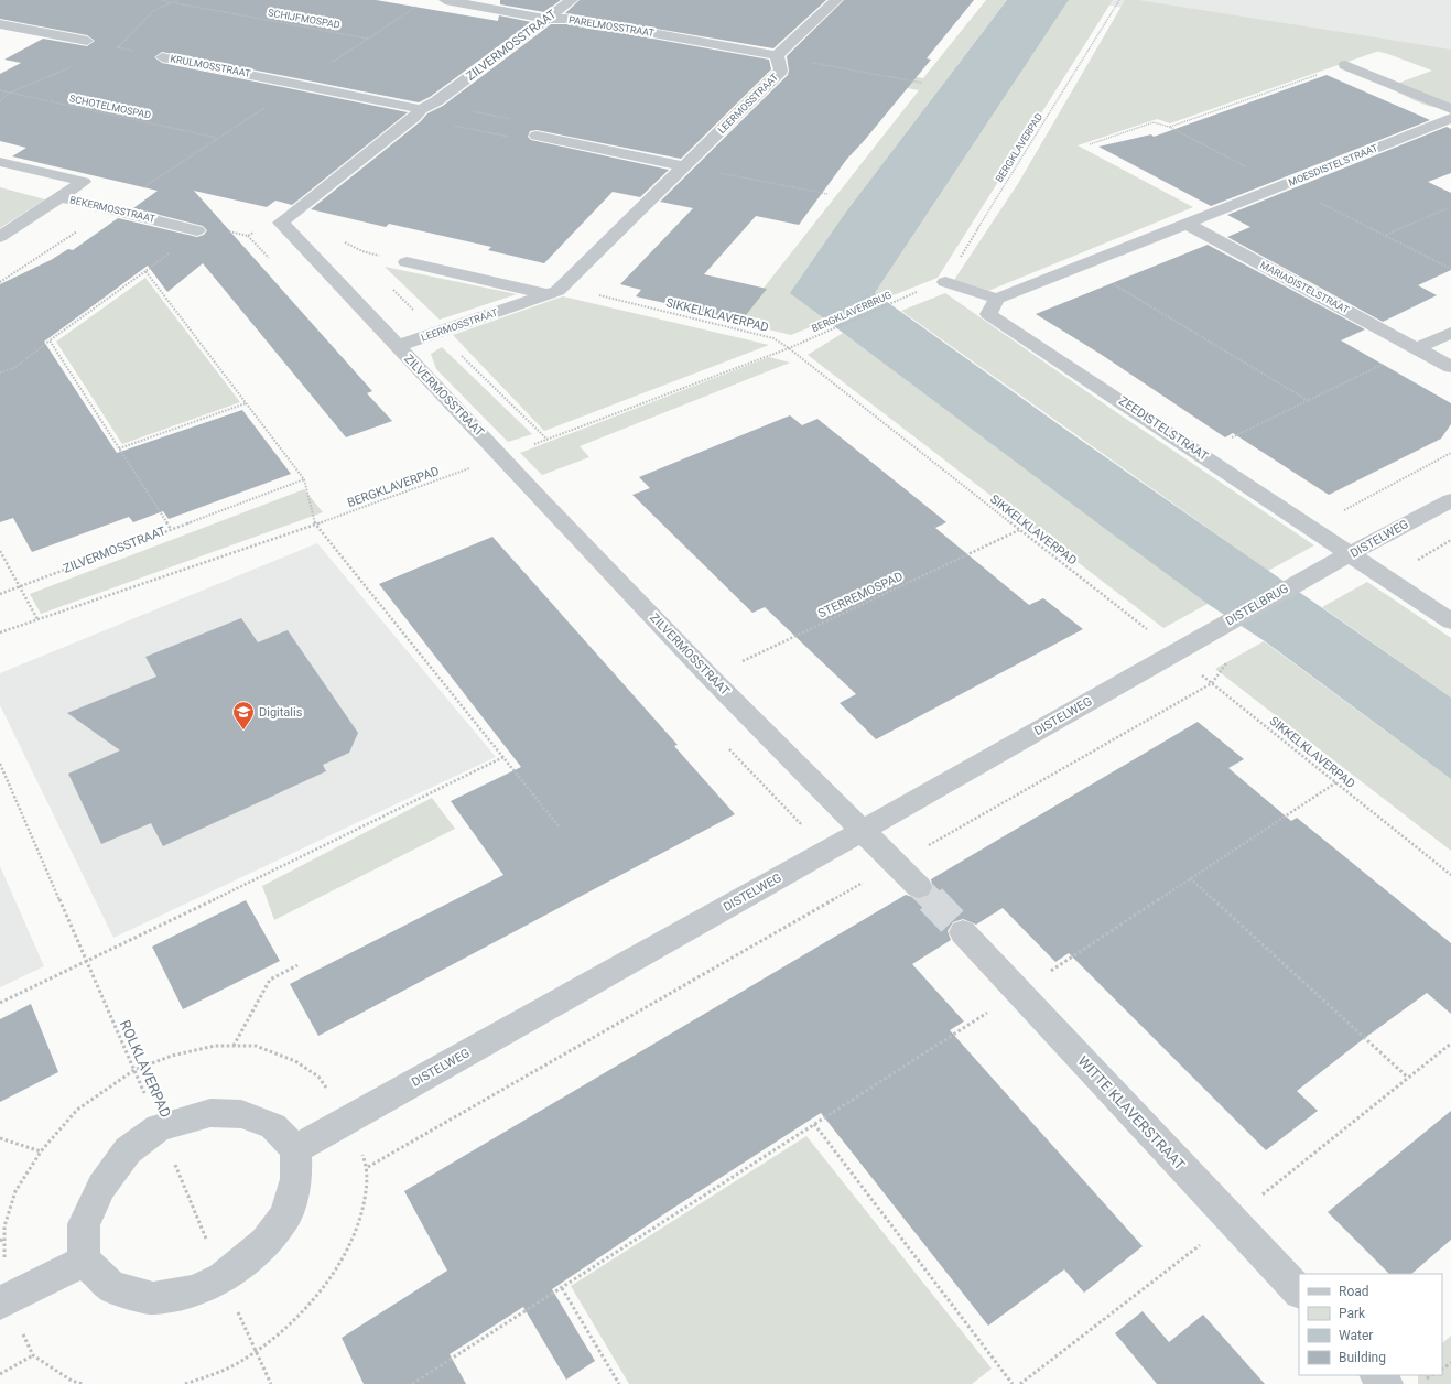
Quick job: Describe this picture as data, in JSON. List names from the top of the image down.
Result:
{
  "streets": {
    "street": [
      "PARELMOSSTRAAT",
      "ZILVERMOSSTRAAT",
      "KRULMOSSTRAAT",
      "LEERMOSSTRAAT",
      "MOESDISTELSTRAAT",
      "BEKERMOSSTRAAT",
      "MARIADISTELSTRAAT",
      "ZEEDISTELSTRAAT",
      "DISTELWEG",
      "DISTELBRUG",
      "WITTE KLAVERSTRAAT"
    ],
    "path": [
      "SCHIJFMOSPAD",
      "SCHOTELMOSPAD",
      "BERGKLAVERPAD",
      "BERGKLAVERBRUG",
      "SIKKELKLAVERPAD",
      "STERREMOSPAD",
      "ROLKLAVERPAD"
    ]
  },
  "crossings": [
    ["PARELMOSSTRAAT", "ZILVERMOSSTRAAT"],
    ["PARELMOSSTRAAT", "LEERMOSSTRAAT"],
    ["ZILVERMOSSTRAAT", "KRULMOSSTRAAT"],
    ["ZILVERMOSSTRAAT", "LEERMOSSTRAAT"],
    ["ZILVERMOSSTRAAT", "BERGKLAVERPAD"],
    ["ZILVERMOSSTRAAT", "DISTELWEG"],
    ["ZILVERMOSSTRAAT", "STERREMOSPAD"],
    ["LEERMOSSTRAAT", "SIKKELKLAVERPAD"],
    ["BERGKLAVERPAD", "BERGKLAVERBRUG"],
    ["BERGKLAVERPAD", "SIKKELKLAVERPAD"],
    ["MOESDISTELSTRAAT", "MARIADISTELSTRAAT"],
    ["BERGKLAVERBRUG", "SIKKELKLAVERPAD"],
    ["SIKKELKLAVERPAD", "DISTELWEG"],
    ["SIKKELKLAVERPAD", "STERREMOSPAD"],
    ["ZEEDISTELSTRAAT", "DISTELWEG"],
    ["DISTELWEG", "DISTELBRUG"]
  ],
  "places": {
    "school or university": ["Digitalis"]
  },
  "legend": [
    "Road",
    "Park",
    "Water",
    "Building"
  ]
}
